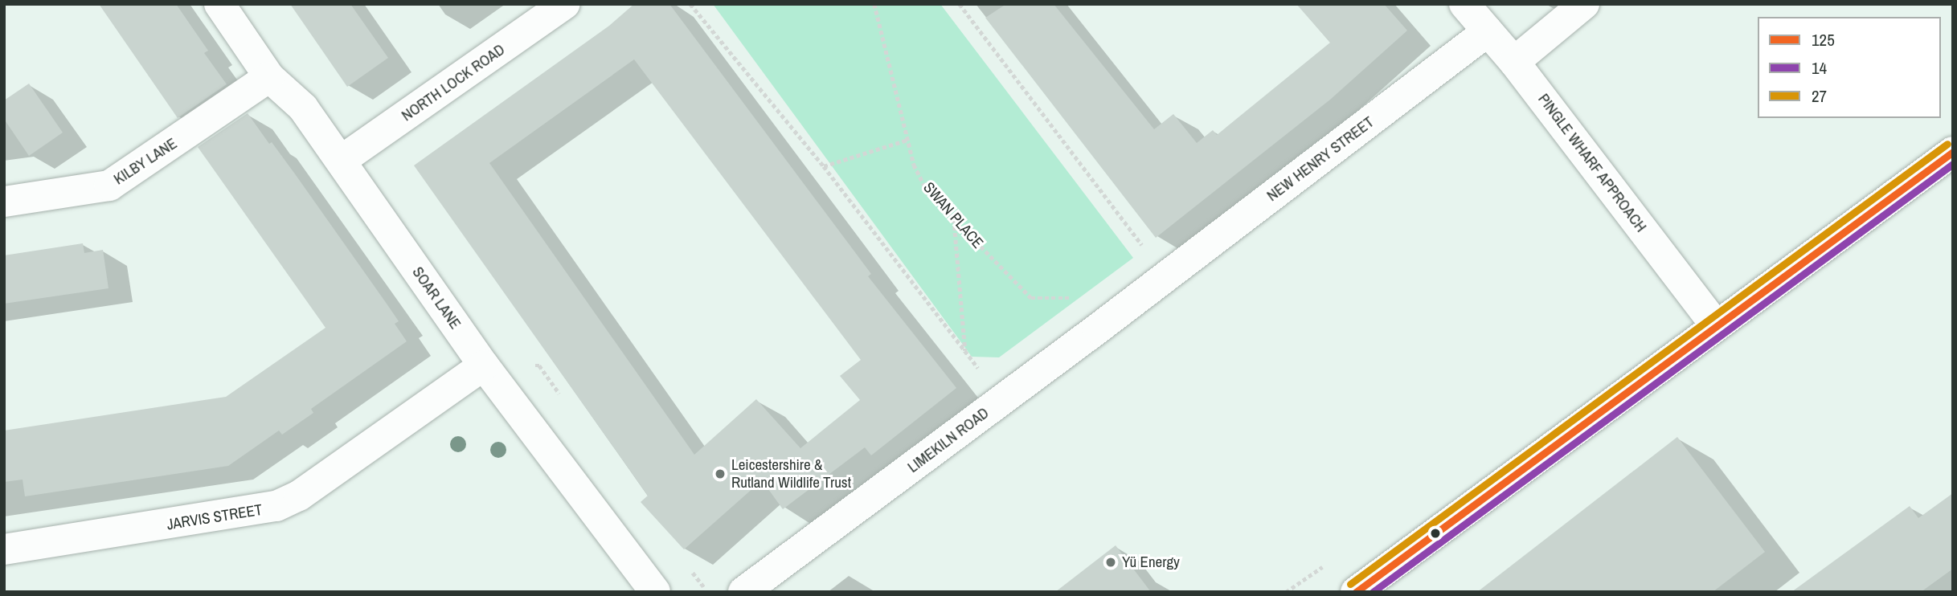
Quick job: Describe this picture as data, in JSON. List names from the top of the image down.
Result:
{
  "streets": {
    "street": [
      "NORTH LOCK ROAD",
      "NEW HENRY STREET",
      "KILBY LANE",
      "PINGLE WHARF APPROACH",
      "SOAR LANE",
      "LIMEKILN ROAD",
      "JARVIS STREET"
    ],
    "path": ["SWAN PLACE"]
  },
  "crossings": [
    ["NORTH LOCK ROAD", "SOAR LANE"],
    ["NEW HENRY STREET", "PINGLE WHARF APPROACH"],
    ["NEW HENRY STREET", "LIMEKILN ROAD"],
    ["KILBY LANE", "SOAR LANE"],
    ["SWAN PLACE", "LIMEKILN ROAD"],
    ["SOAR LANE", "JARVIS STREET"]
  ],
  "places": ["Leicestershire & Rutland Wildlife Trust", "Yü Energy"],
  "lines": ["transit line 27", "transit line 125", "transit line 14"],
  "legend": ["125", "14", "27"]
}
